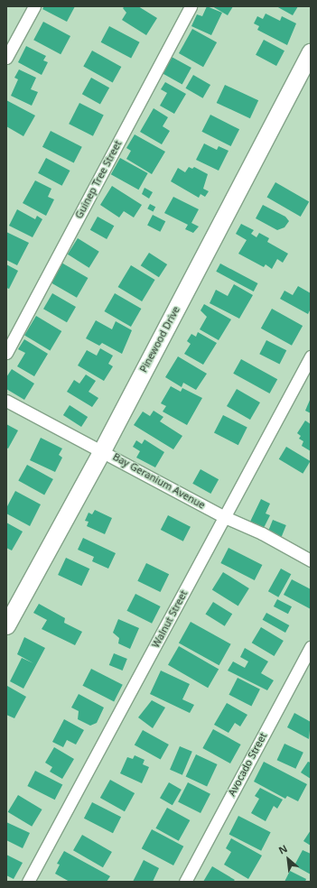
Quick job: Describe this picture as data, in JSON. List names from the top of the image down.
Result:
{
  "streets": {
    "main road": ["Pinewood Drive"],
    "street": [
      "Guinep Tree Street",
      "Bay Geranium Avenue",
      "Walnut Street",
      "Avocado Street"
    ]
  },
  "crossings": [
    ["Pinewood Drive", "Bay Geranium Avenue"],
    ["Bay Geranium Avenue", "Walnut Street"]
  ],
  "north": "top left"
}
